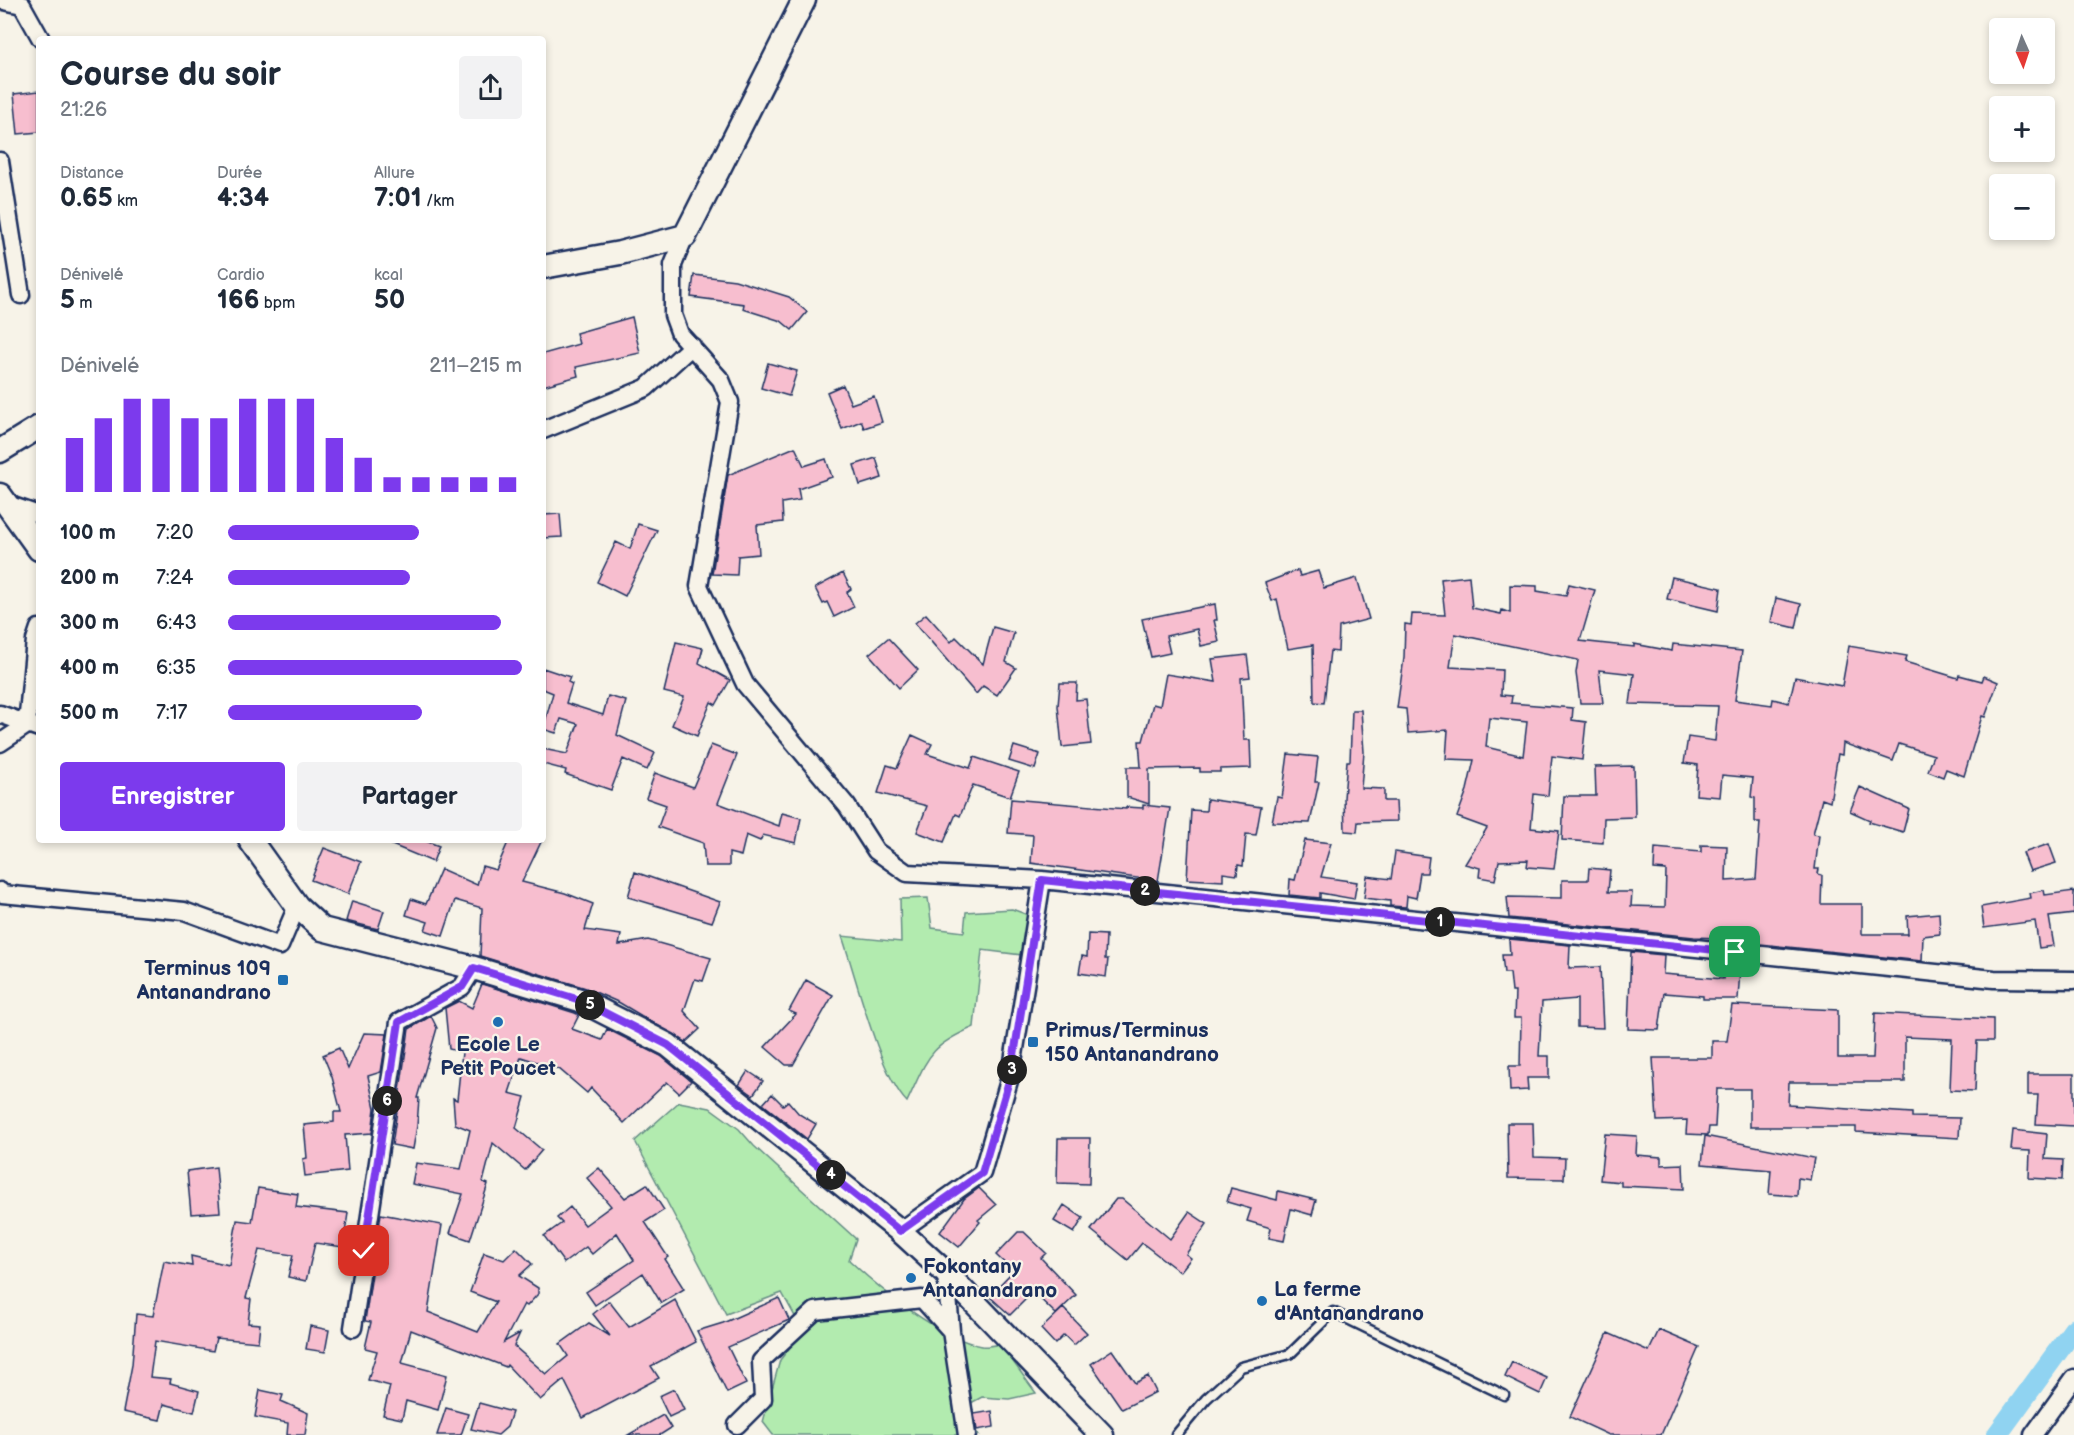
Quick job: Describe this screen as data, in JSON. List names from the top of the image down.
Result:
{
  "places": {
    "transit": ["Terminus 109 Antanandrano", "Primus/Terminus 150 Antanandrano"],
    "other": ["Ecole Le Petit Poucet", "Fokontany Antanandrano", "La ferme d'Antanandrano"]
  },
  "north": "bottom",
  "page": {
    "map_buttons": ["+", "−"],
    "heading": ["Course du soir", "21:26"],
    "stats": [
      ["Distance", "0.65 km"],
      ["Durée", "4:34"],
      ["Allure", "7:01 /km"],
      ["Dénivelé", "5 m"],
      ["Cardio", "166 bpm"],
      ["kcal", "50"]
    ],
    "chart": ["Dénivelé", "211–215 m"],
    "list": [
      {
        "name": "100 m",
        "note": "7:20"
      },
      {
        "name": "200 m",
        "note": "7:24"
      },
      {
        "name": "300 m",
        "note": "6:43"
      },
      {
        "name": "400 m",
        "note": "6:35"
      },
      {
        "name": "500 m",
        "note": "7:17"
      }
    ],
    "buttons": ["Enregistrer", "Partager"],
    "pins": [
      "2",
      "1",
      "5",
      "3",
      "6",
      "4"
    ]
  }
}
